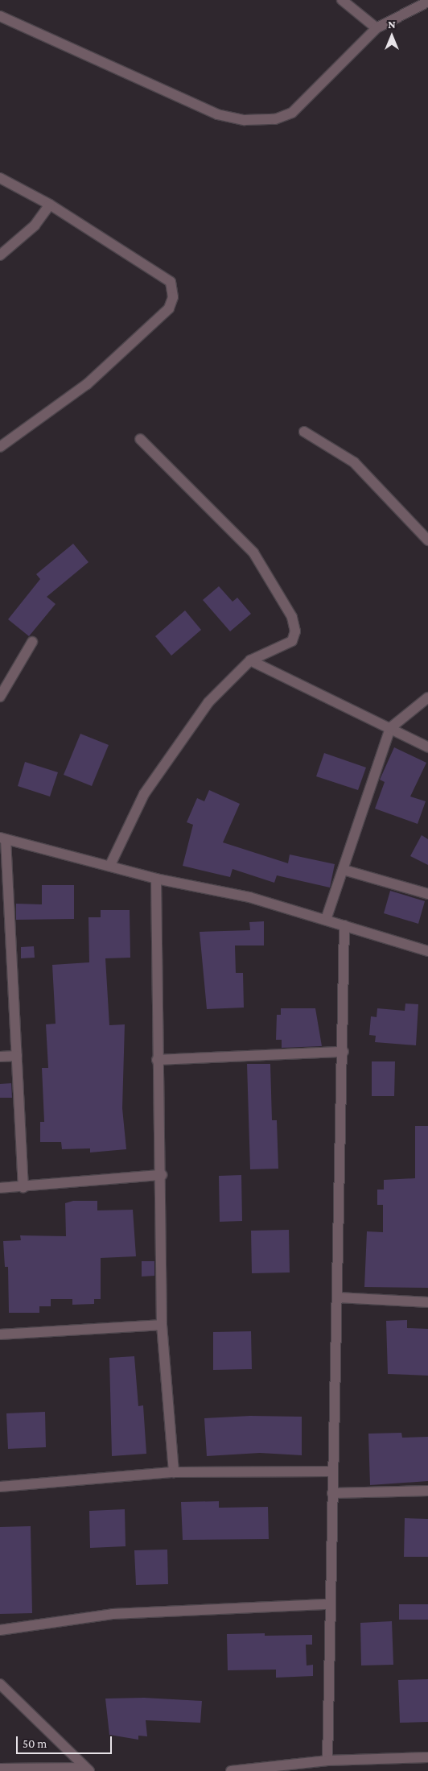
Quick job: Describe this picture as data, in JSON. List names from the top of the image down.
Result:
{
  "scale_bar": "50 m",
  "north": "top"
}
